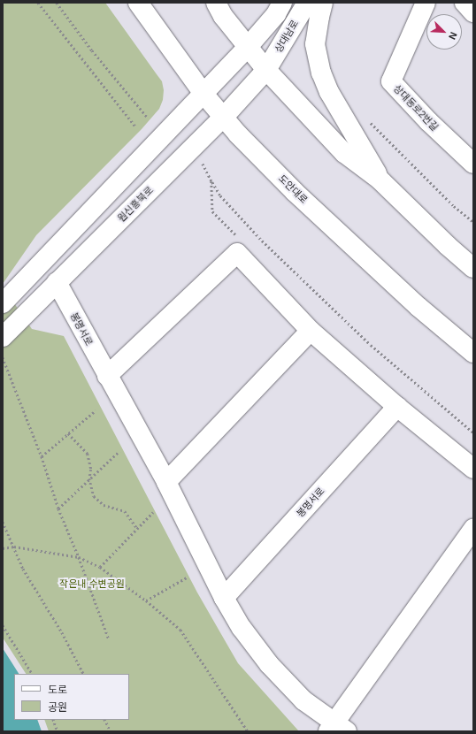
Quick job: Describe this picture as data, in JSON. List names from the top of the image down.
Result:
{
  "streets": {
    "street": [
      "상대남로",
      "상대동로2번길",
      "도안대로",
      "원신흥북로",
      "봉명서로"
    ]
  },
  "crossings": [
    ["상대남로", "원신흥북로"],
    ["도안대로", "원신흥북로"],
    ["원신흥북로", "봉명서로"]
  ],
  "parks": ["작은내 수변공원"],
  "legend": ["도로", "공원"],
  "north": "bottom right"
}
